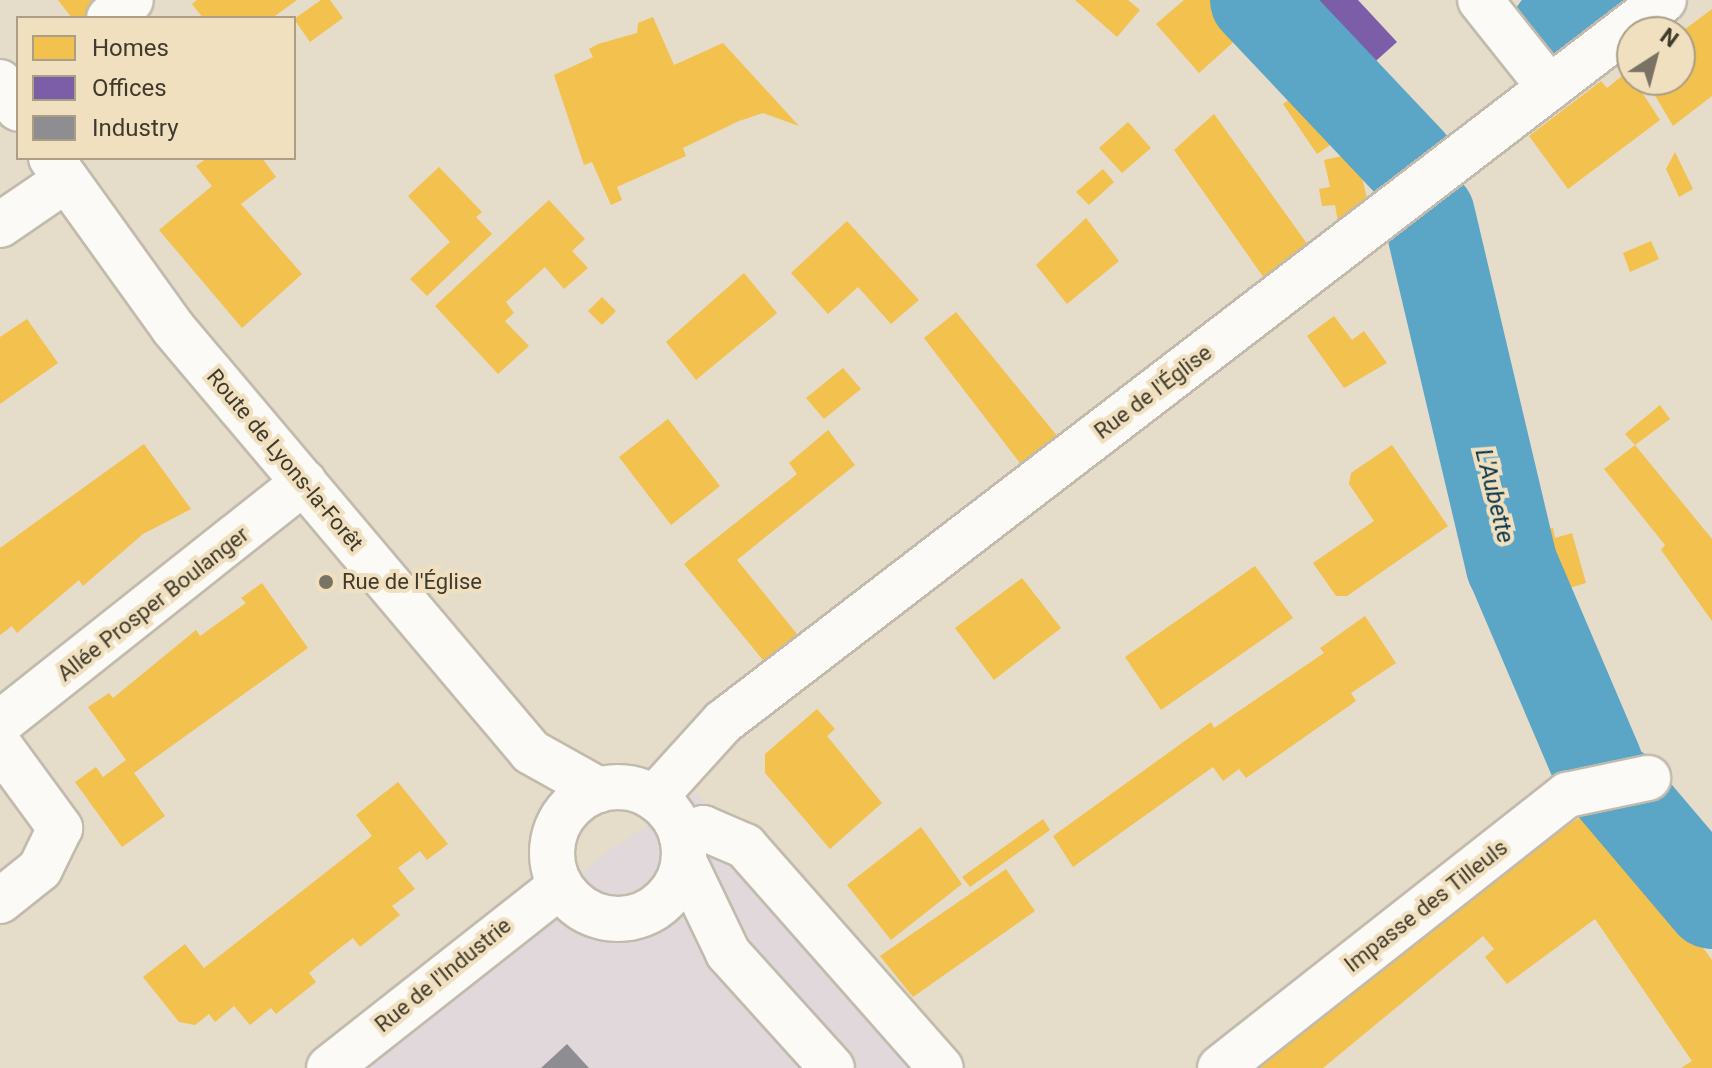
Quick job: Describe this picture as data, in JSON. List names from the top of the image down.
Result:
{
  "streets": {
    "street": [
      "Rue de l'Église",
      "Route de Lyons-la-Forêt",
      "Allée Prosper Boulanger",
      "Impasse des Tilleuls",
      "Rue de l'Industrie"
    ]
  },
  "crossings": [
    ["Rue de l'Église", "Route de Lyons-la-Forêt"],
    ["Rue de l'Église", "Rue de l'Industrie"],
    ["Route de Lyons-la-Forêt", "Allée Prosper Boulanger"],
    ["Route de Lyons-la-Forêt", "Rue de l'Industrie"]
  ],
  "water": ["L'Aubette"],
  "places": ["Rue de l'Église"],
  "legend": ["Homes", "Offices", "Industry"],
  "north": "top right"
}
